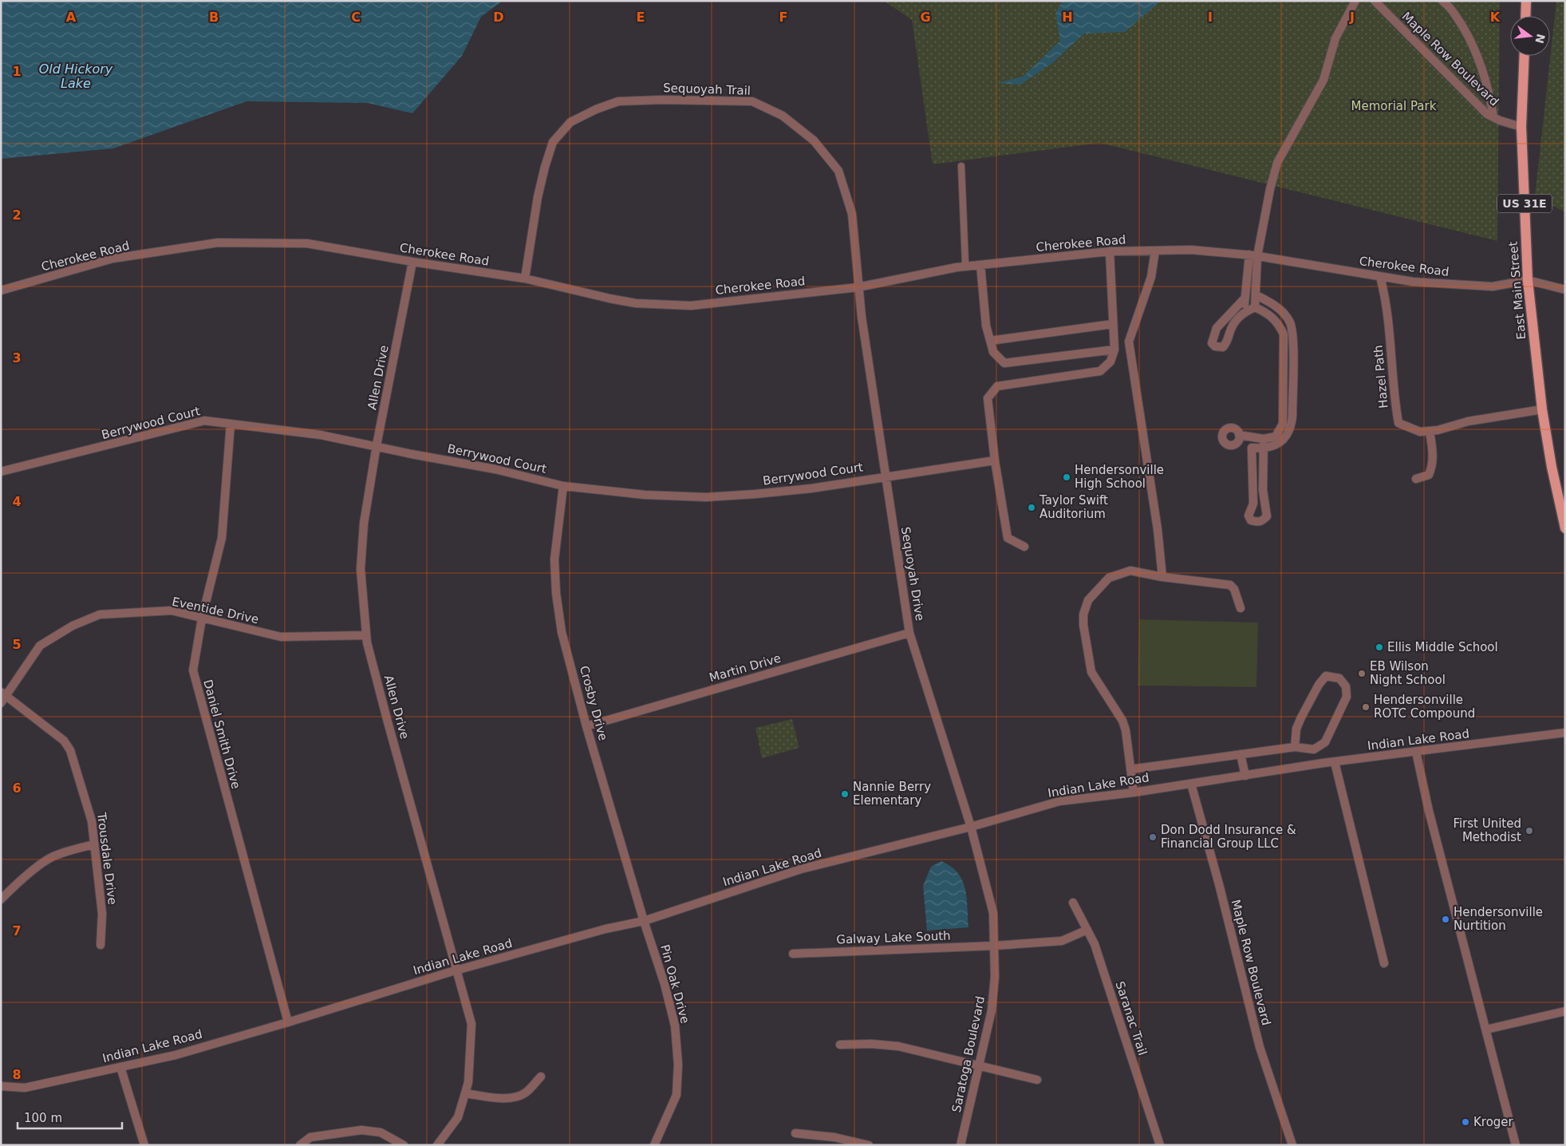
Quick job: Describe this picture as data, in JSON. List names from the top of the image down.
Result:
{
  "streets": {
    "main road": ["US 31E", "East Main Street"],
    "street": [
      "Maple Row Boulevard",
      "Sequoyah Trail",
      "Cherokee Road",
      "Hazel Path",
      "Allen Drive",
      "Berrywood Court",
      "Sequoyah Drive",
      "Eventide Drive",
      "Martin Drive",
      "Crosby Drive",
      "Daniel Smith Drive",
      "Indian Lake Road",
      "Trousdale Drive",
      "Galway Lake South",
      "Pin Oak Drive",
      "Saranac Trail",
      "Saratoga Boulevard"
    ]
  },
  "crossings": [
    ["Maple Row Boulevard", "East Main Street"],
    ["Maple Row Boulevard", "Indian Lake Road"],
    ["Sequoyah Trail", "Cherokee Road"],
    ["Sequoyah Trail", "Sequoyah Drive"],
    ["Cherokee Road", "East Main Street"],
    ["Cherokee Road", "Hazel Path"],
    ["Cherokee Road", "Allen Drive"],
    ["East Main Street", "Hazel Path"],
    ["Allen Drive", "Berrywood Court"],
    ["Allen Drive", "Eventide Drive"],
    ["Allen Drive", "Indian Lake Road"],
    ["Berrywood Court", "Sequoyah Drive"],
    ["Berrywood Court", "Crosby Drive"],
    ["Berrywood Court", "Daniel Smith Drive"],
    ["Sequoyah Drive", "Martin Drive"],
    ["Sequoyah Drive", "Indian Lake Road"],
    ["Sequoyah Drive", "Saratoga Boulevard"],
    ["Eventide Drive", "Daniel Smith Drive"],
    ["Eventide Drive", "Trousdale Drive"],
    ["Martin Drive", "Crosby Drive"],
    ["Crosby Drive", "Indian Lake Road"],
    ["Crosby Drive", "Pin Oak Drive"],
    ["Daniel Smith Drive", "Indian Lake Road"],
    ["Indian Lake Road", "Pin Oak Drive"],
    ["Indian Lake Road", "Saratoga Boulevard"],
    ["Galway Lake South", "Saranac Trail"],
    ["Galway Lake South", "Saratoga Boulevard"]
  ],
  "water": ["Old Hickory Lake"],
  "parks": ["Memorial Park"],
  "places": [
    "Hendersonville High School",
    "Taylor Swift Auditorium",
    "Ellis Middle School",
    "EB Wilson Night School",
    "Hendersonville ROTC Compound",
    "Nannie Berry Elementary",
    "First United Methodist",
    "Don Dodd Insurance & Financial Group LLC",
    "Hendersonville Nurtition",
    "Kroger"
  ],
  "scale_bar": "100 m",
  "north": "right",
  "grid": {
    "columns": [
      "A",
      "B",
      "C",
      "D",
      "E",
      "F",
      "G",
      "H",
      "I",
      "J",
      "K"
    ],
    "rows": [
      "1",
      "2",
      "3",
      "4",
      "5",
      "6",
      "7",
      "8"
    ]
  }
}
